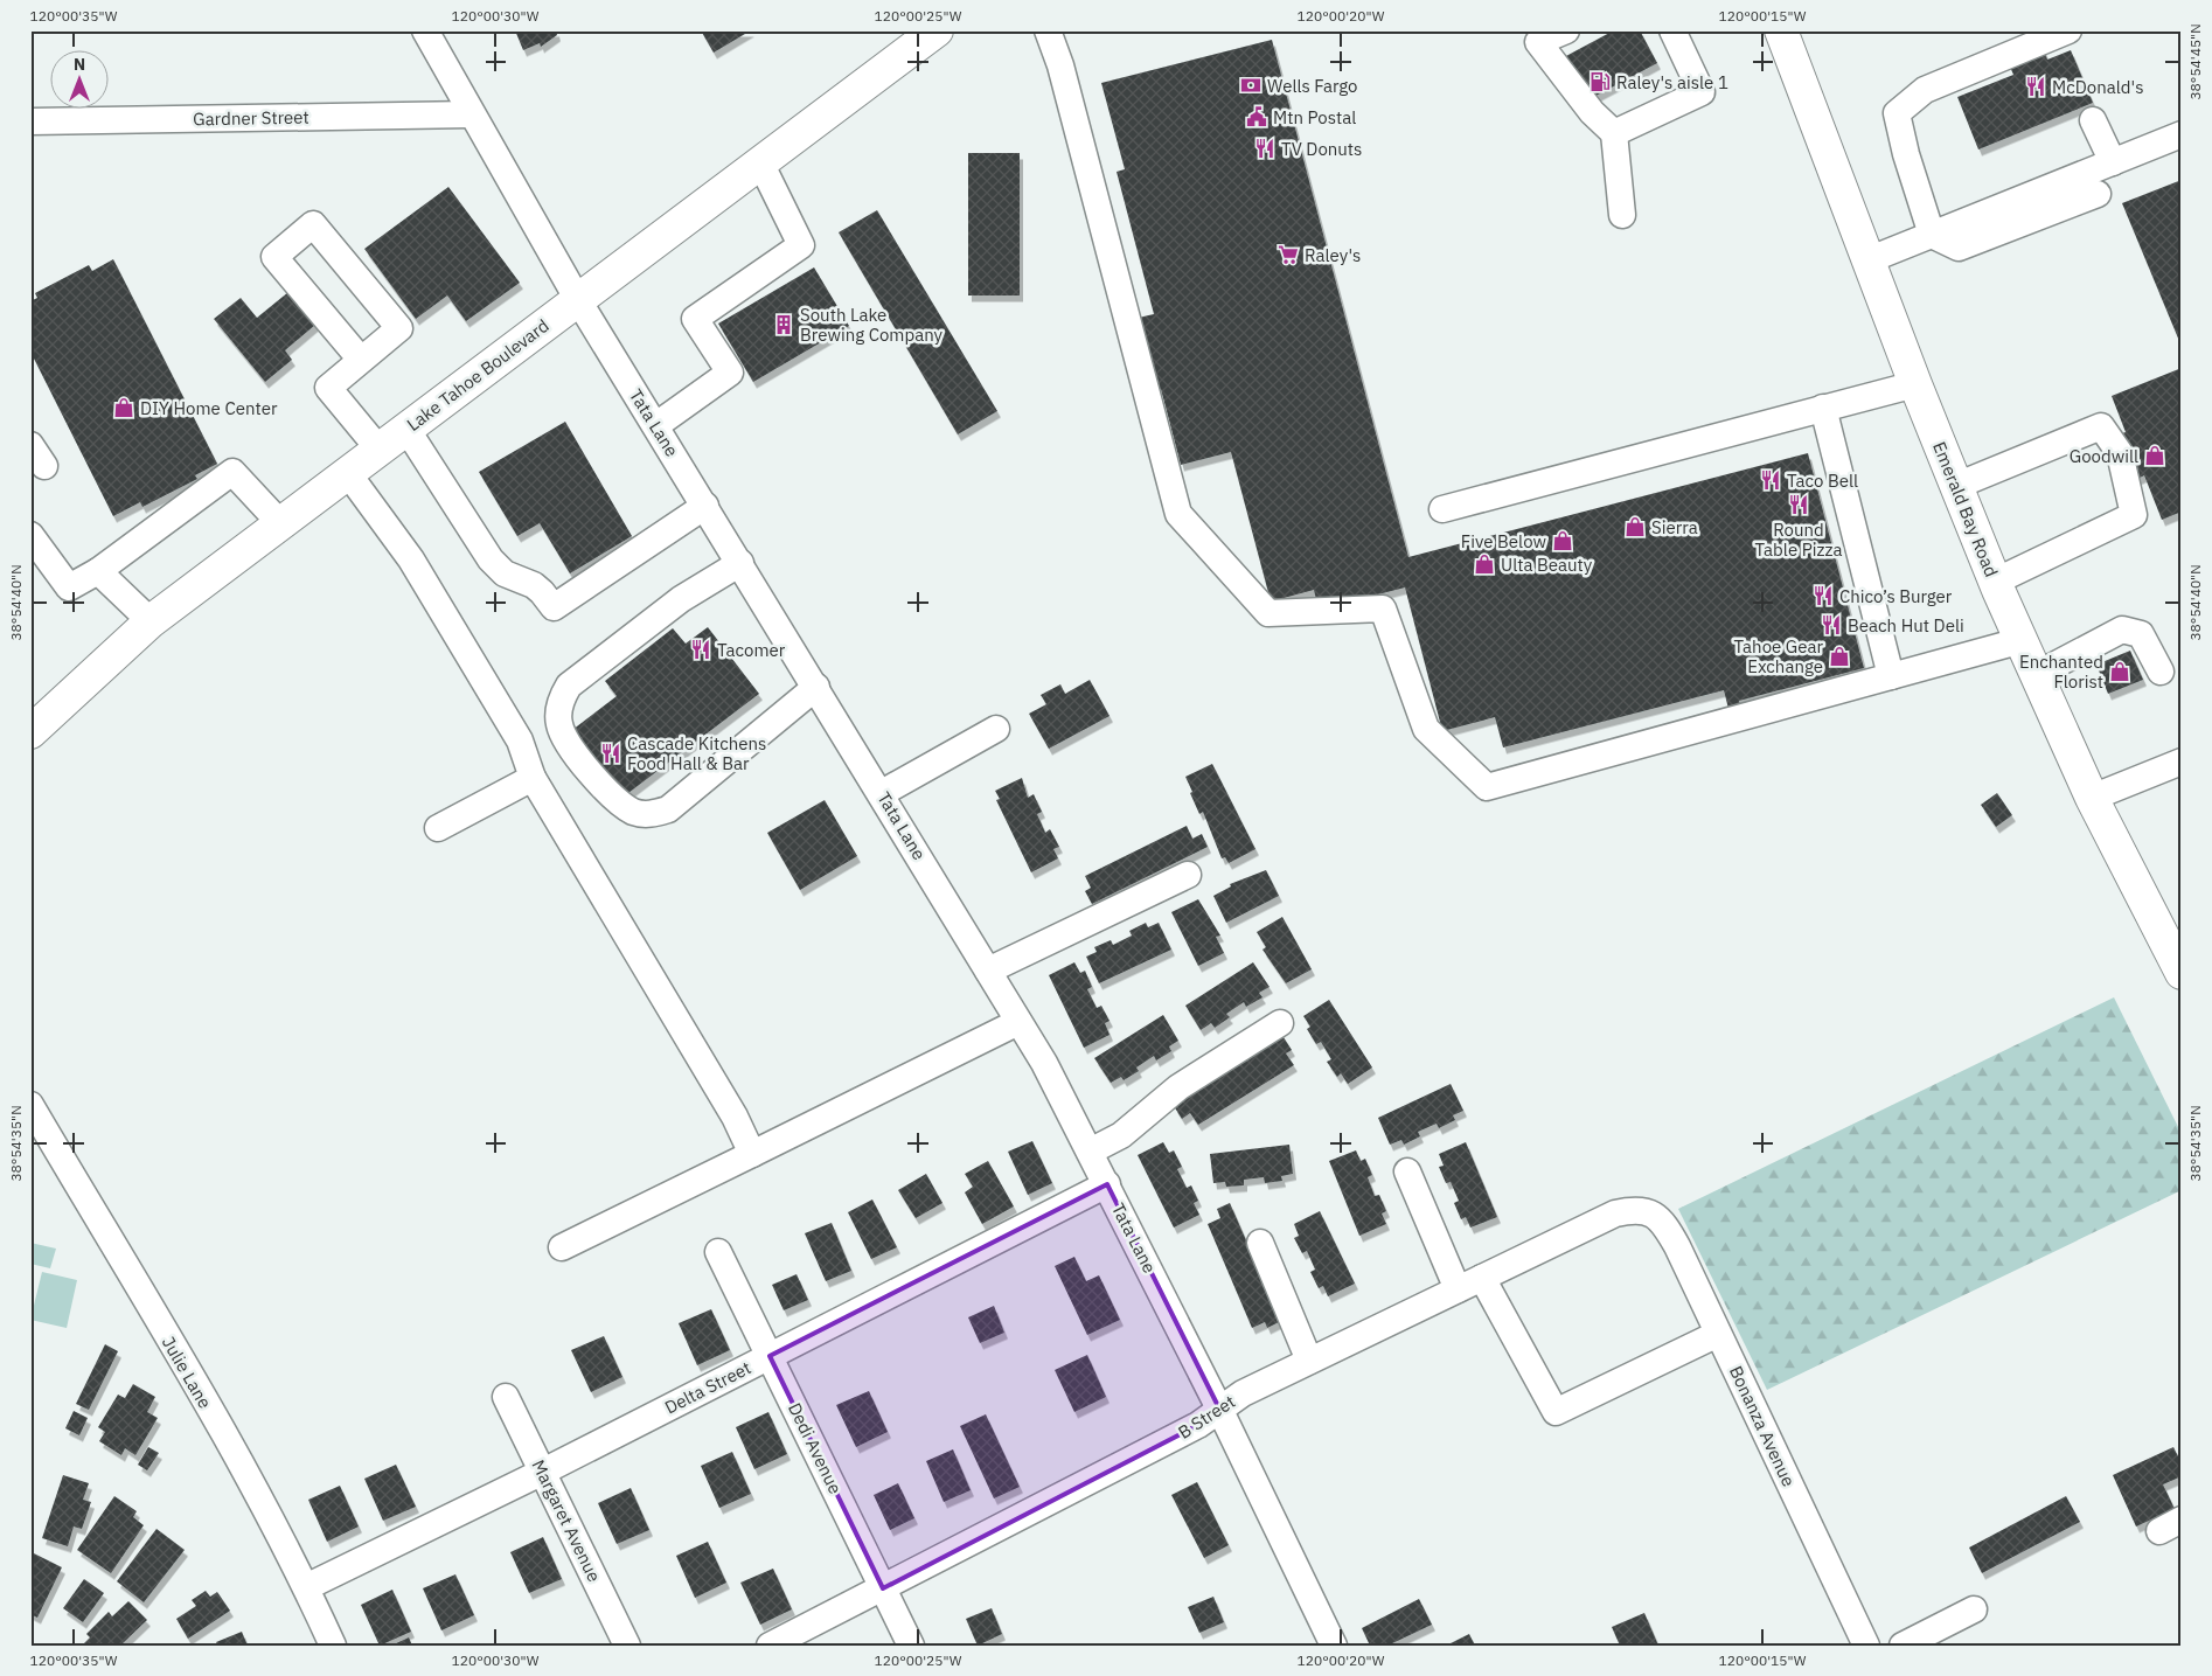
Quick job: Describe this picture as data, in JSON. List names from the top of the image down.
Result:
{
  "streets": {
    "main road": ["Lake Tahoe Boulevard", "Emerald Bay Road"],
    "street": [
      "Gardner Street",
      "Tata Lane",
      "Julie Lane",
      "Delta Street",
      "B Street",
      "Bonanza Avenue",
      "Dedi Avenue",
      "Margaret Avenue"
    ]
  },
  "crossings": [
    ["Gardner Street", "Tata Lane"],
    ["Lake Tahoe Boulevard", "Tata Lane"],
    ["Tata Lane", "Delta Street"],
    ["Tata Lane", "B Street"],
    ["Julie Lane", "Delta Street"],
    ["Delta Street", "Dedi Avenue"],
    ["Delta Street", "Margaret Avenue"],
    ["B Street", "Bonanza Avenue"],
    ["B Street", "Dedi Avenue"]
  ],
  "places": {
    "fuel station": ["Raley's aisle 1"],
    "bank": ["Wells Fargo"],
    "restaurant": [
      "McDonald's",
      "TV Donuts",
      "Taco Bell",
      "Round Table Pizza",
      "Chico’s Burger",
      "Beach Hut Deli",
      "Tacomer",
      "Cascade Kitchens Food Hall & Bar"
    ],
    "public building": ["Mtn Postal"],
    "supermarket": ["Raley's"],
    "building": ["South Lake Brewing Company"],
    "shop": [
      "DIY Home Center",
      "Goodwill",
      "Sierra",
      "Five Below",
      "Ulta Beauty",
      "Tahoe Gear Exchange",
      "Enchanted Florist"
    ]
  },
  "north": "top",
  "coordinates": [
    "120°00'35\"W",
    "120°00'30\"W",
    "120°00'25\"W",
    "120°00'20\"W",
    "120°00'15\"W",
    "38°54'45\"N",
    "38°54'40\"N",
    "38°54'35\"N"
  ]
}
